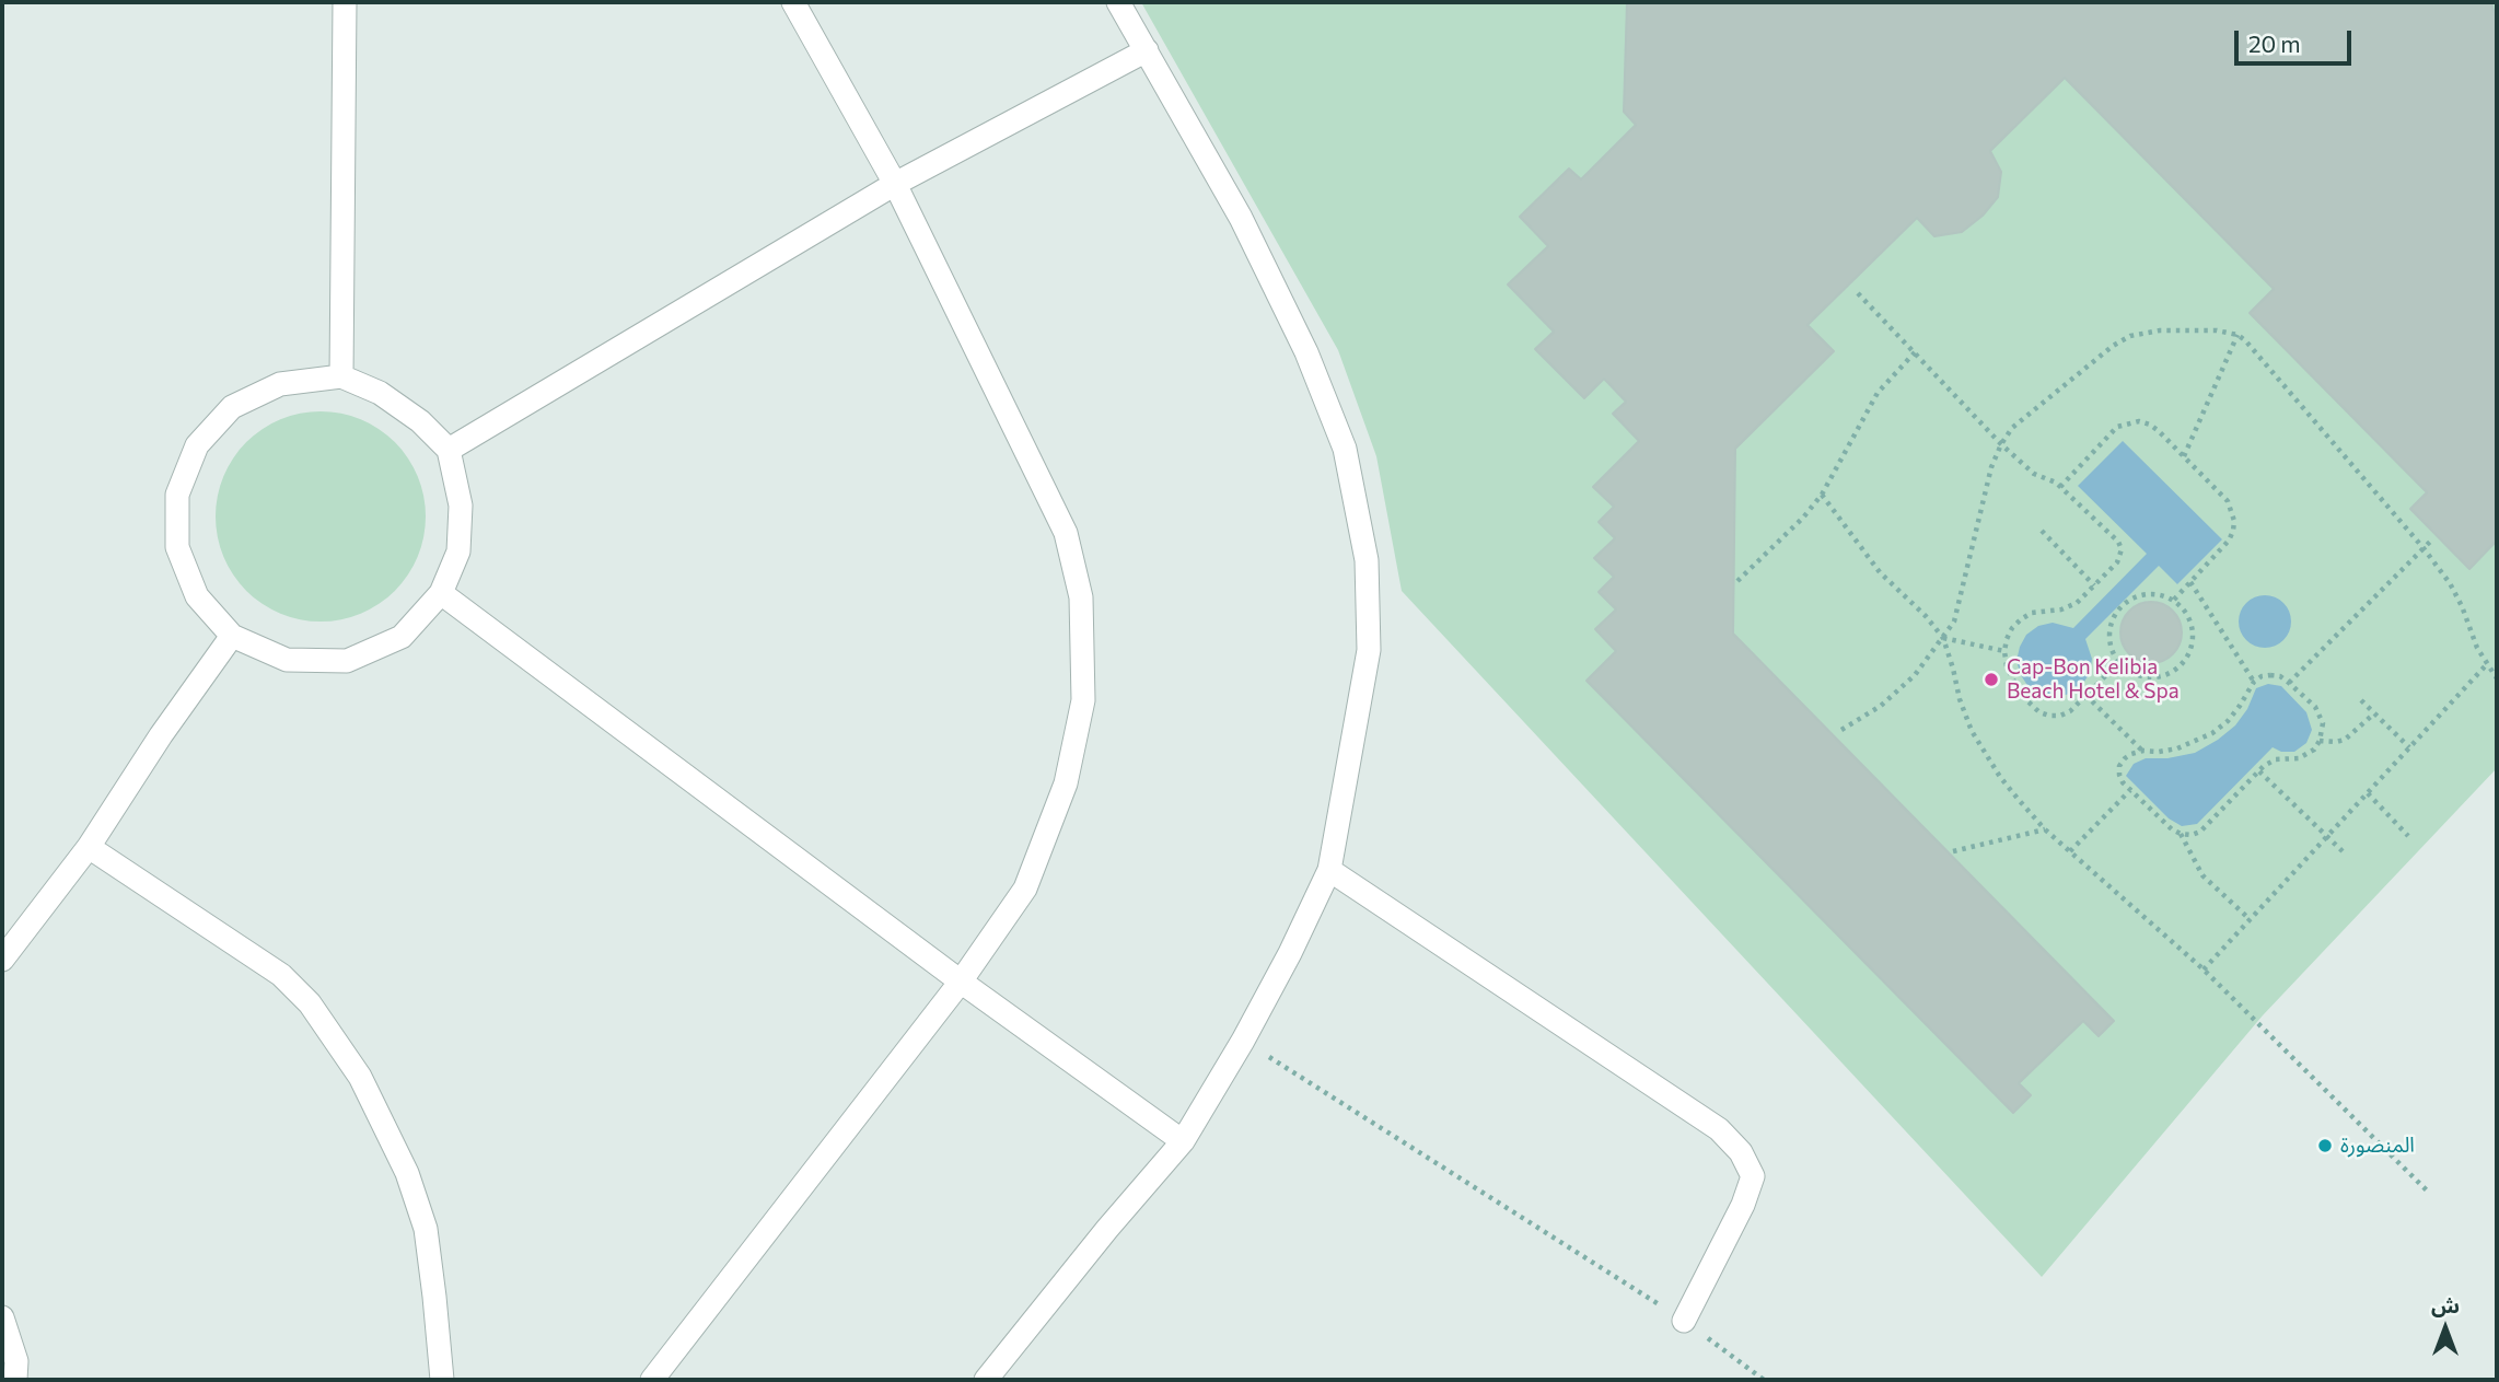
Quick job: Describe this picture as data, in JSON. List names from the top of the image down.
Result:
{
  "places": ["Cap-Bon Kelibia Beach Hotel & Spa", "المنصورة"],
  "scale_bar": "20 m",
  "north": "top"
}
